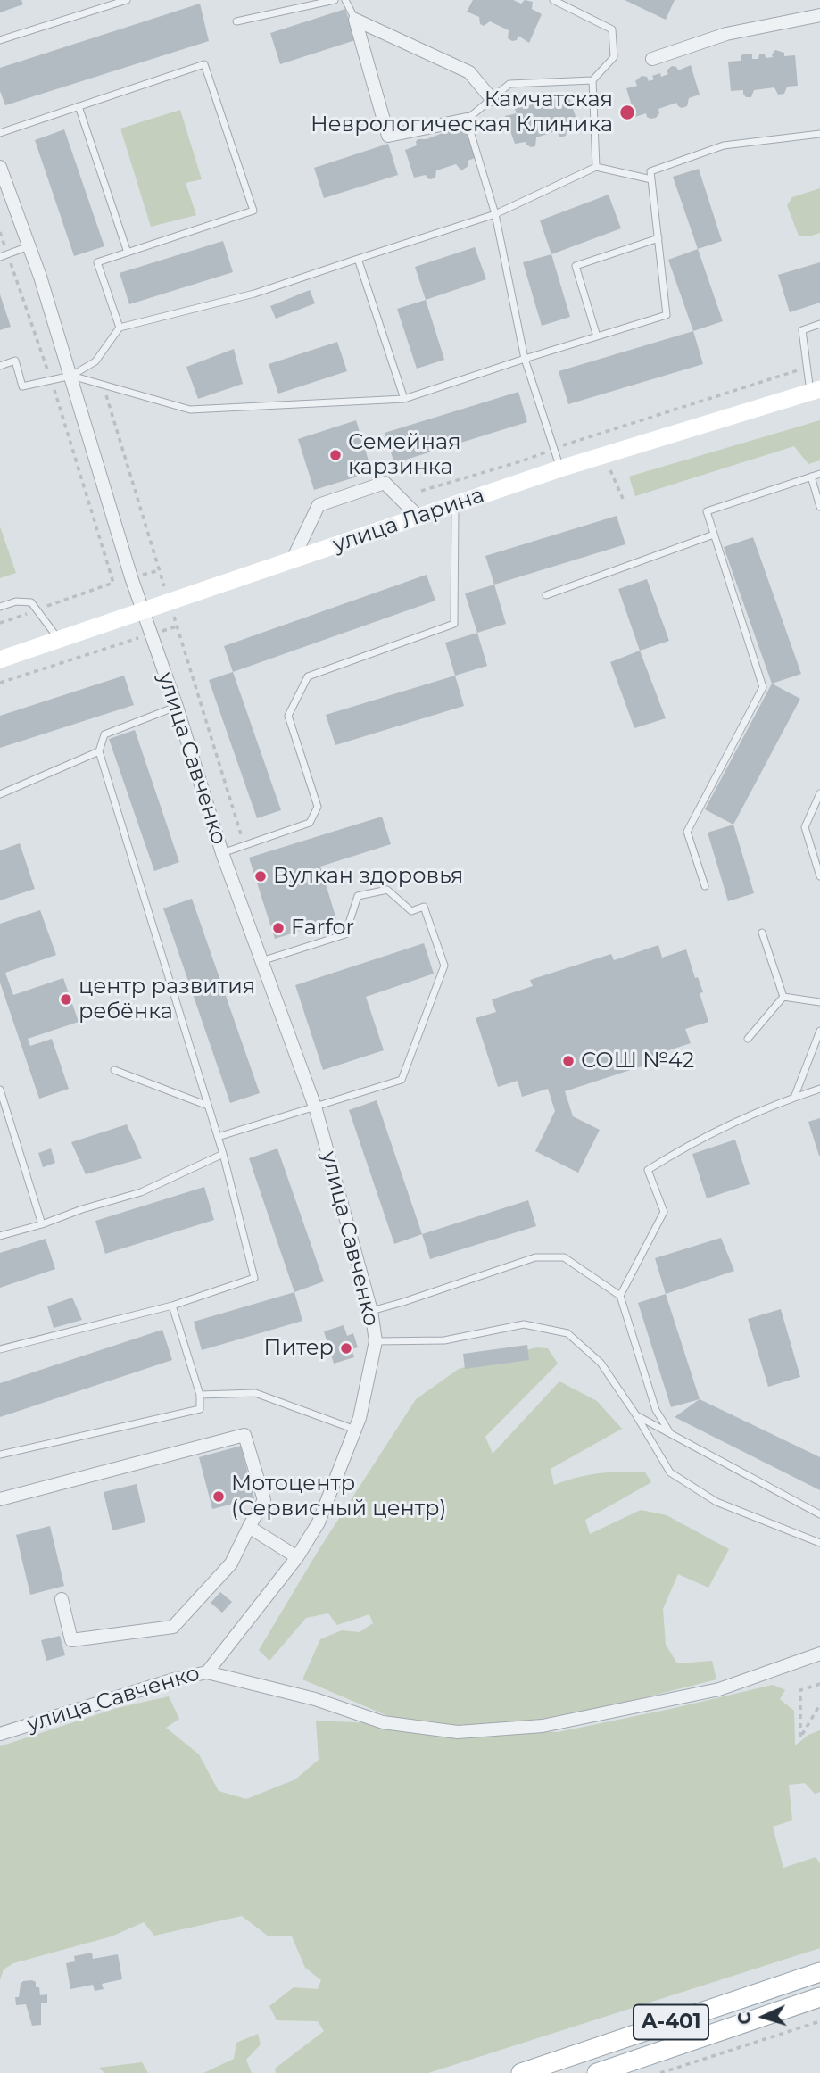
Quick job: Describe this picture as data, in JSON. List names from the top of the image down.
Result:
{
  "streets": {
    "main road": ["улица Ларина", "А-401"],
    "street": ["улица Савченко"]
  },
  "crossings": [
    ["улица Ларина", "улица Савченко"]
  ],
  "places": [
    "Камчатская Неврологическая Клиника",
    "Семейная карзинка",
    "Вулкан здоровья",
    "Farfor",
    "центр развития ребёнка",
    "СОШ №42",
    "Питер",
    "Мотоцентр (Сервисный центр)"
  ],
  "north": "left"
}
